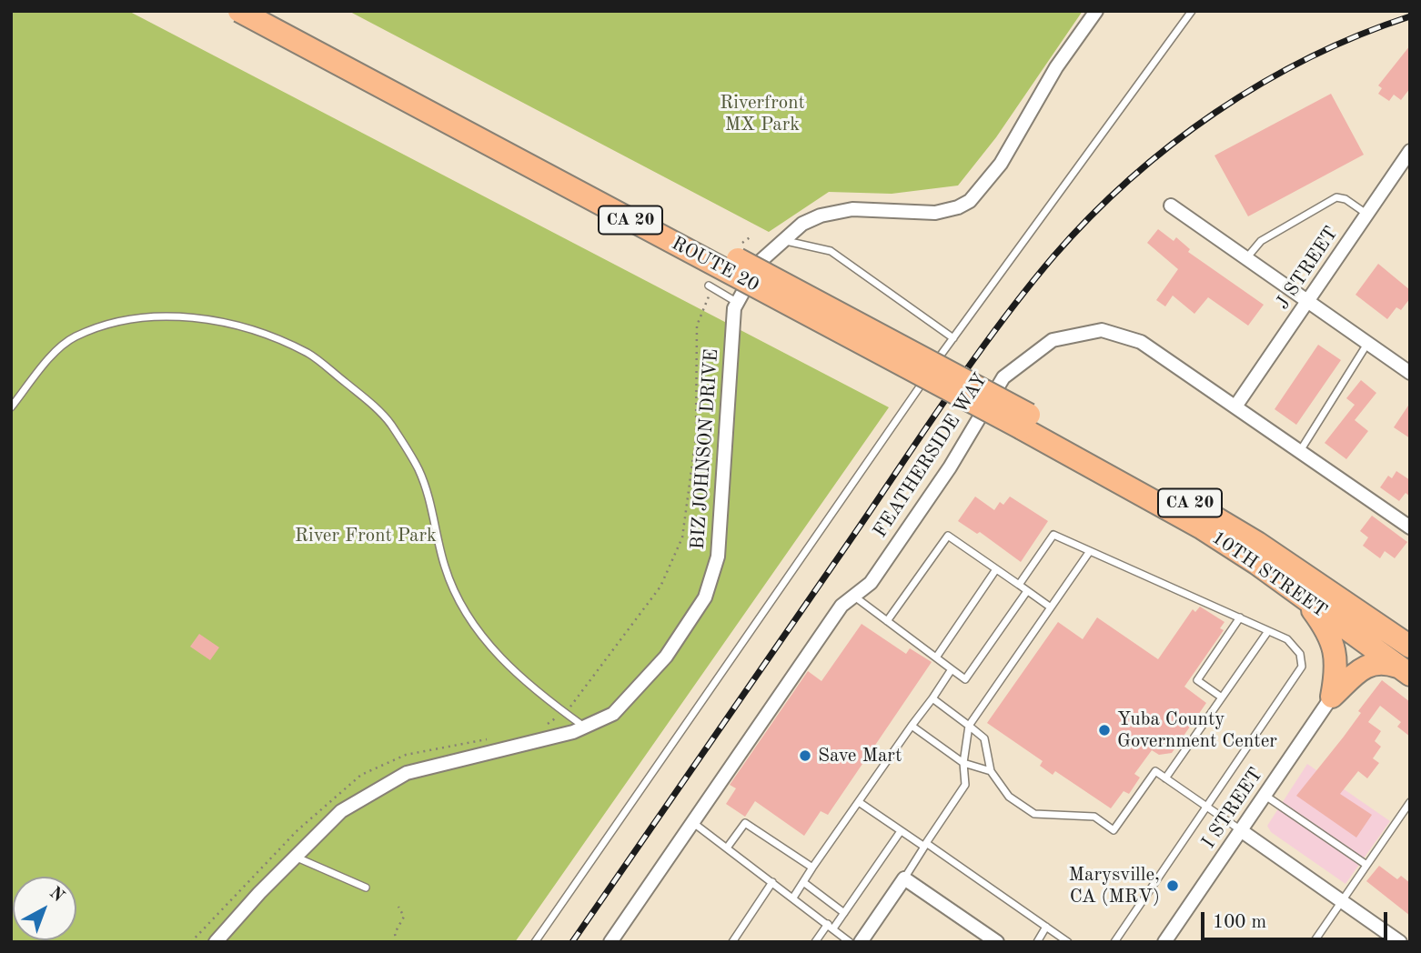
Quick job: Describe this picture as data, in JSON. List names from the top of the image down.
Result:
{
  "streets": {
    "highway": ["CA 20", "ROUTE 20", "10TH STREET"],
    "street": [
      "J STREET",
      "BIZ JOHNSON DRIVE",
      "FEATHERSIDE WAY",
      "I STREET"
    ]
  },
  "crossings": [
    ["ROUTE 20", "10TH STREET"],
    ["J STREET", "FEATHERSIDE WAY"]
  ],
  "parks": ["Riverfront MX Park", "River Front Park"],
  "places": ["Yuba County Government Center", "Save Mart", "Marysville, CA (MRV)"],
  "scale_bar": "100 m",
  "north": "top right"
}
